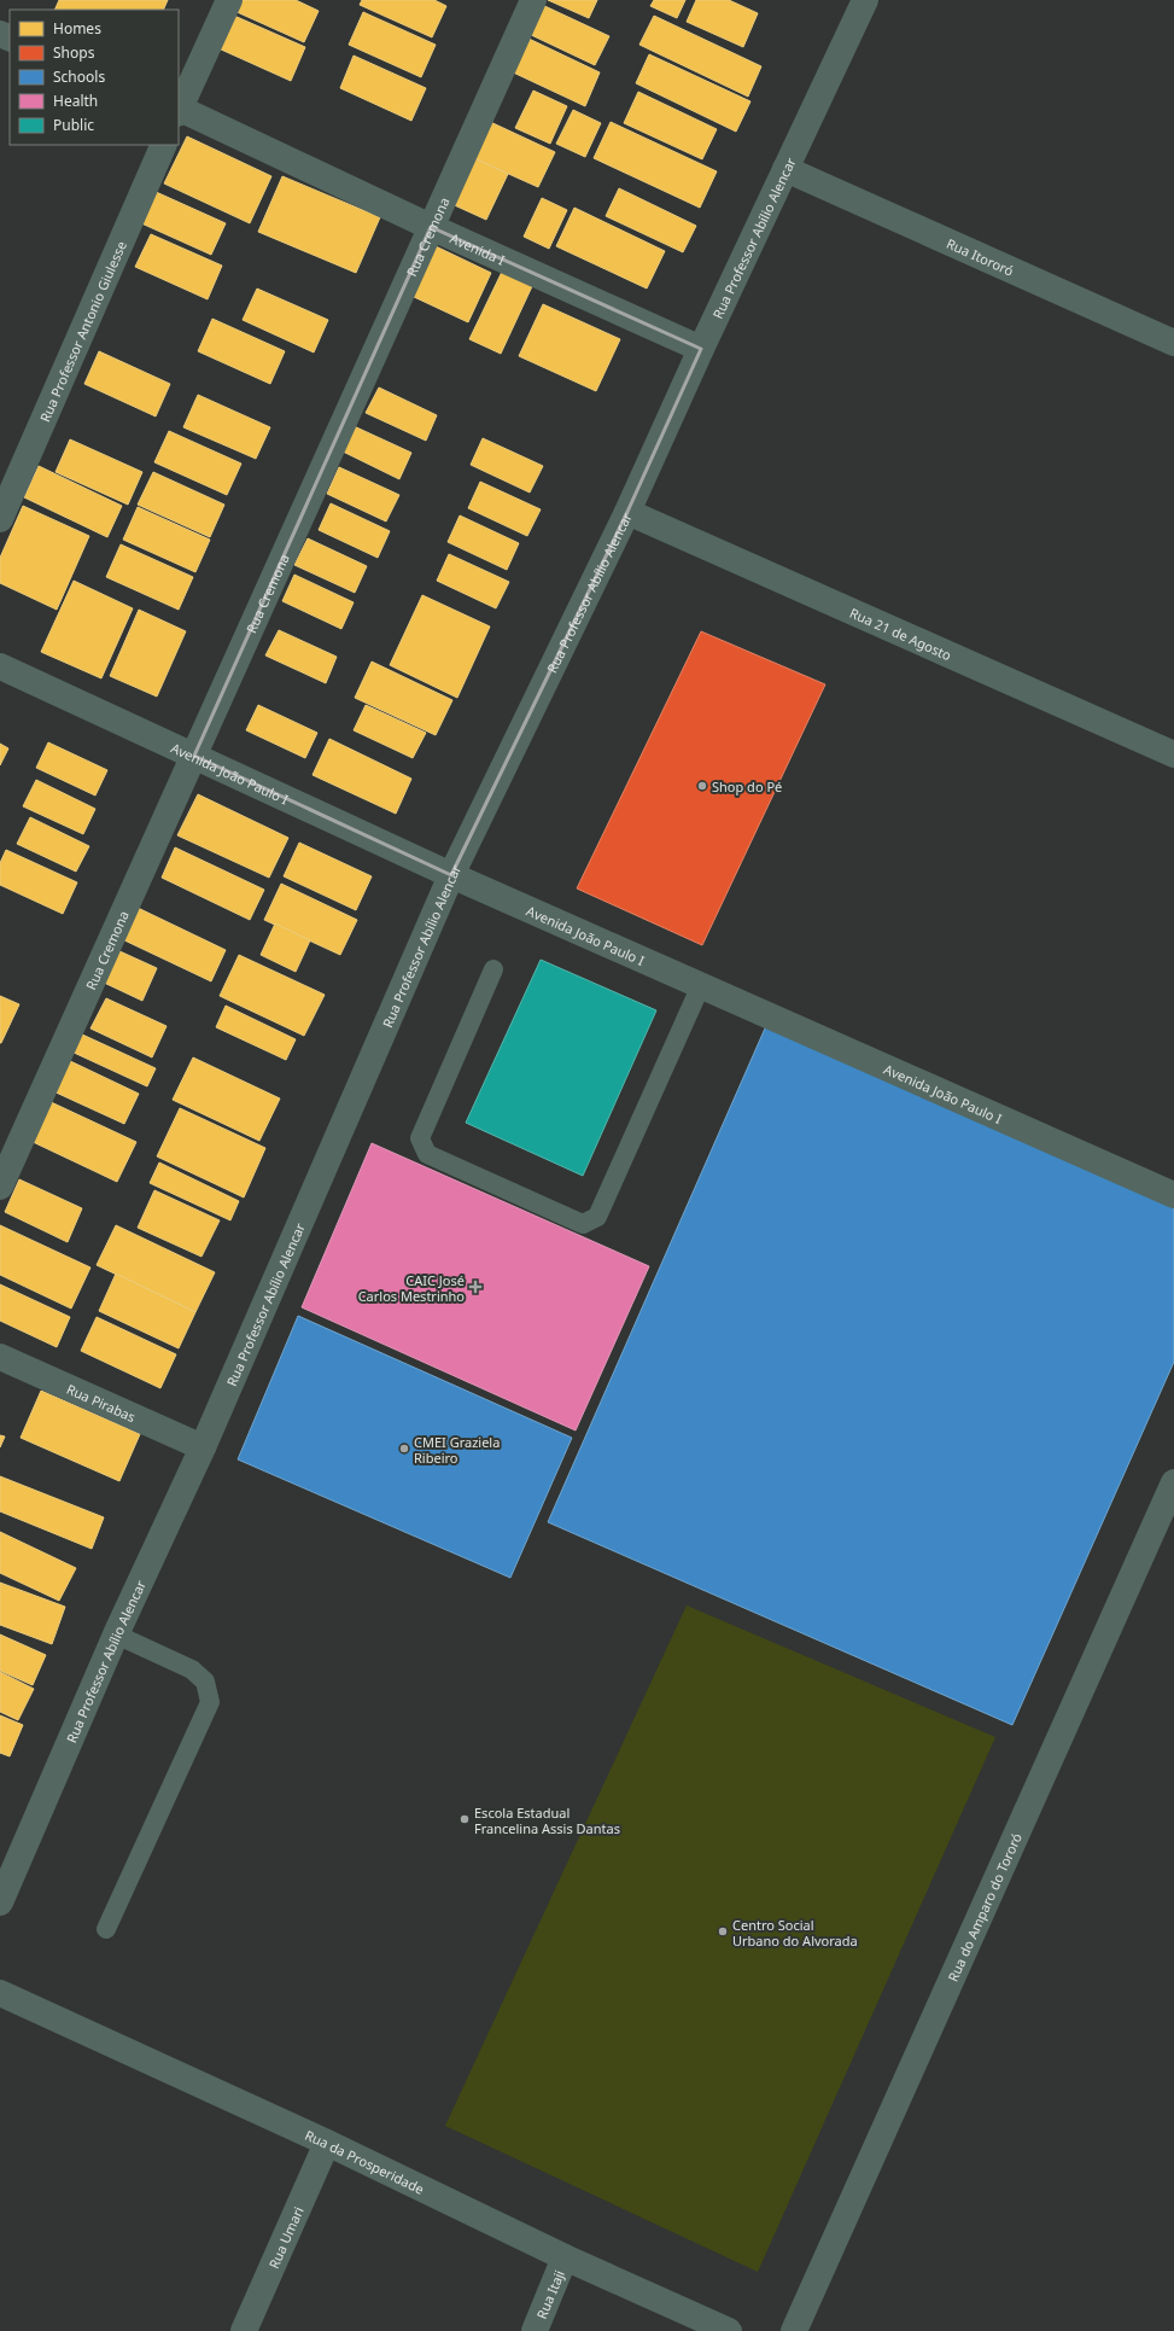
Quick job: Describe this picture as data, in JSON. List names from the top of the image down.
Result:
{
  "streets": {
    "street": [
      "Rua Cremona",
      "Rua Professor Abílio Alencar",
      "Avenida I",
      "Rua Itororó",
      "Rua Professor Antonio Giulesse",
      "Rua 21 de Agosto",
      "Avenida João Paulo I",
      "Rua Pirabas",
      "Rua do Amparo do Tororó",
      "Rua da Prosperidade",
      "Rua Umari",
      "Rua Itaji"
    ]
  },
  "crossings": [
    ["Rua Cremona", "Avenida I"],
    ["Rua Cremona", "Avenida João Paulo I"],
    ["Rua Professor Abílio Alencar", "Avenida I"],
    ["Rua Professor Abílio Alencar", "Rua Itororó"],
    ["Rua Professor Abílio Alencar", "Rua 21 de Agosto"],
    ["Rua Professor Abílio Alencar", "Avenida João Paulo I"],
    ["Rua Professor Abílio Alencar", "Rua Pirabas"],
    ["Rua da Prosperidade", "Rua Umari"],
    ["Rua da Prosperidade", "Rua Itaji"]
  ],
  "places": {
    "other": [
      "Shop do Pé",
      "CMEI Graziela Ribeiro",
      "Escola Estadual Francelina Assis Dantas",
      "Centro Social Urbano do Alvorada"
    ],
    "health": ["CAIC José Carlos Mestrinho"]
  },
  "legend": [
    "Homes",
    "Shops",
    "Schools",
    "Health",
    "Public"
  ]
}
